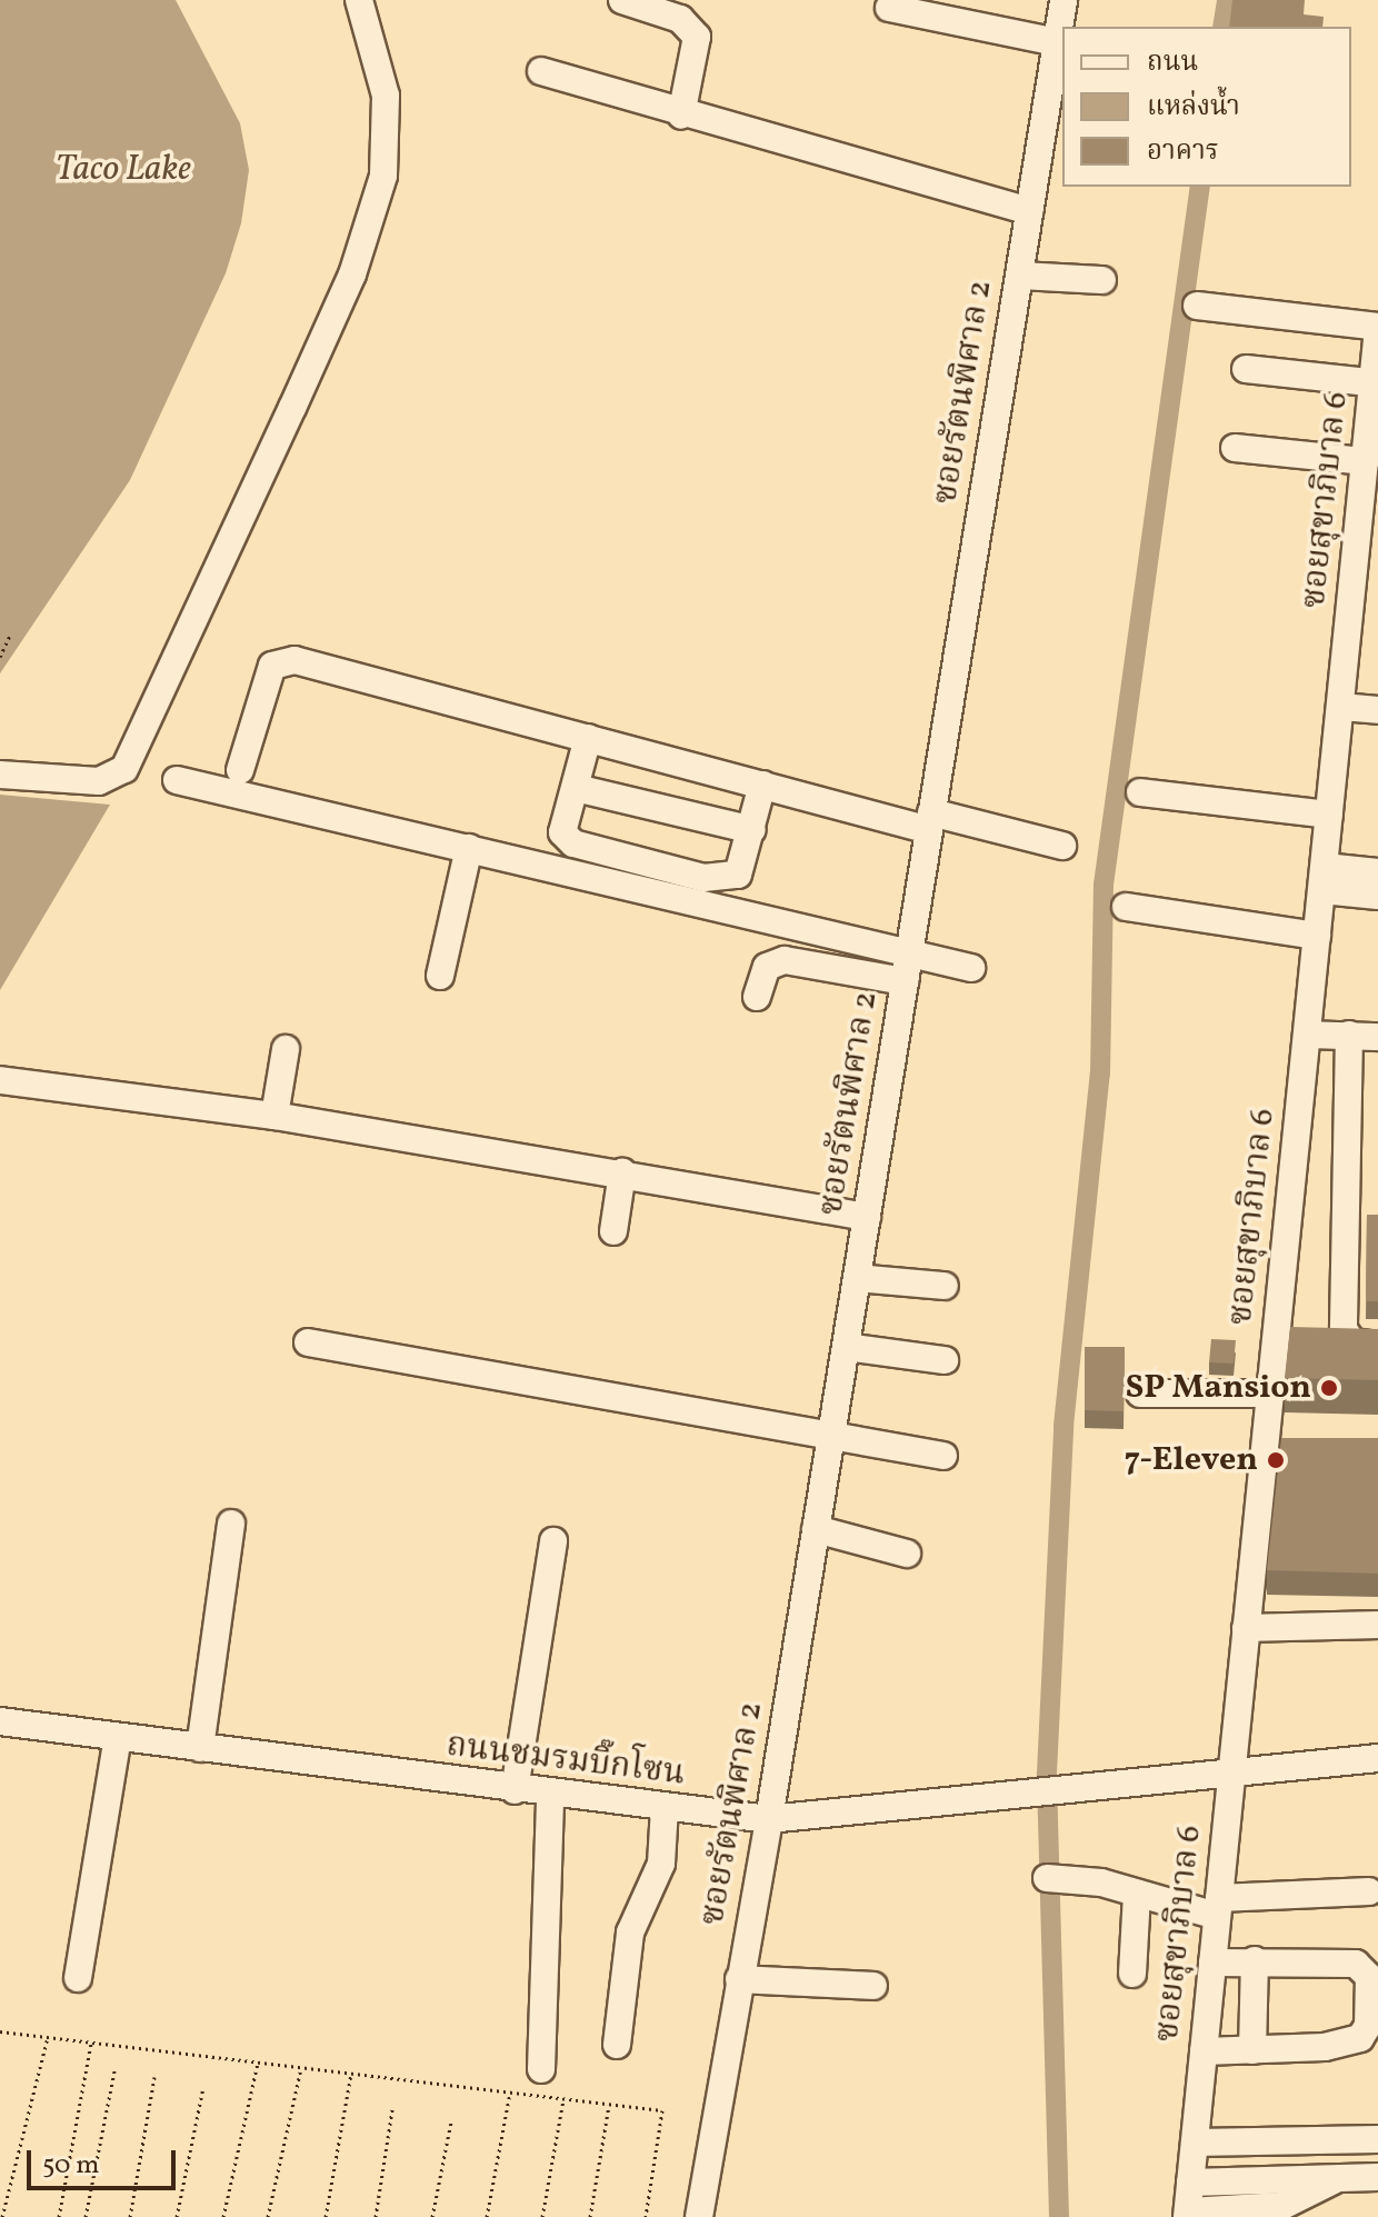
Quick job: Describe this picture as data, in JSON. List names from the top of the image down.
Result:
{
  "streets": {
    "street": ["ซอยรัตนพิศาล 2", "ซอยสุขาภิบาล 6", "ถนนชมรมบิ๊กโซน"]
  },
  "crossings": [
    ["ซอยรัตนพิศาล 2", "ถนนชมรมบิ๊กโซน"],
    ["ซอยสุขาภิบาล 6", "ถนนชมรมบิ๊กโซน"]
  ],
  "water": ["Taco Lake"],
  "places": ["SP Mansion", "7-Eleven"],
  "legend": ["ถนน", "แหล่งน้ำ", "อาคาร"],
  "scale_bar": "50 m"
}
